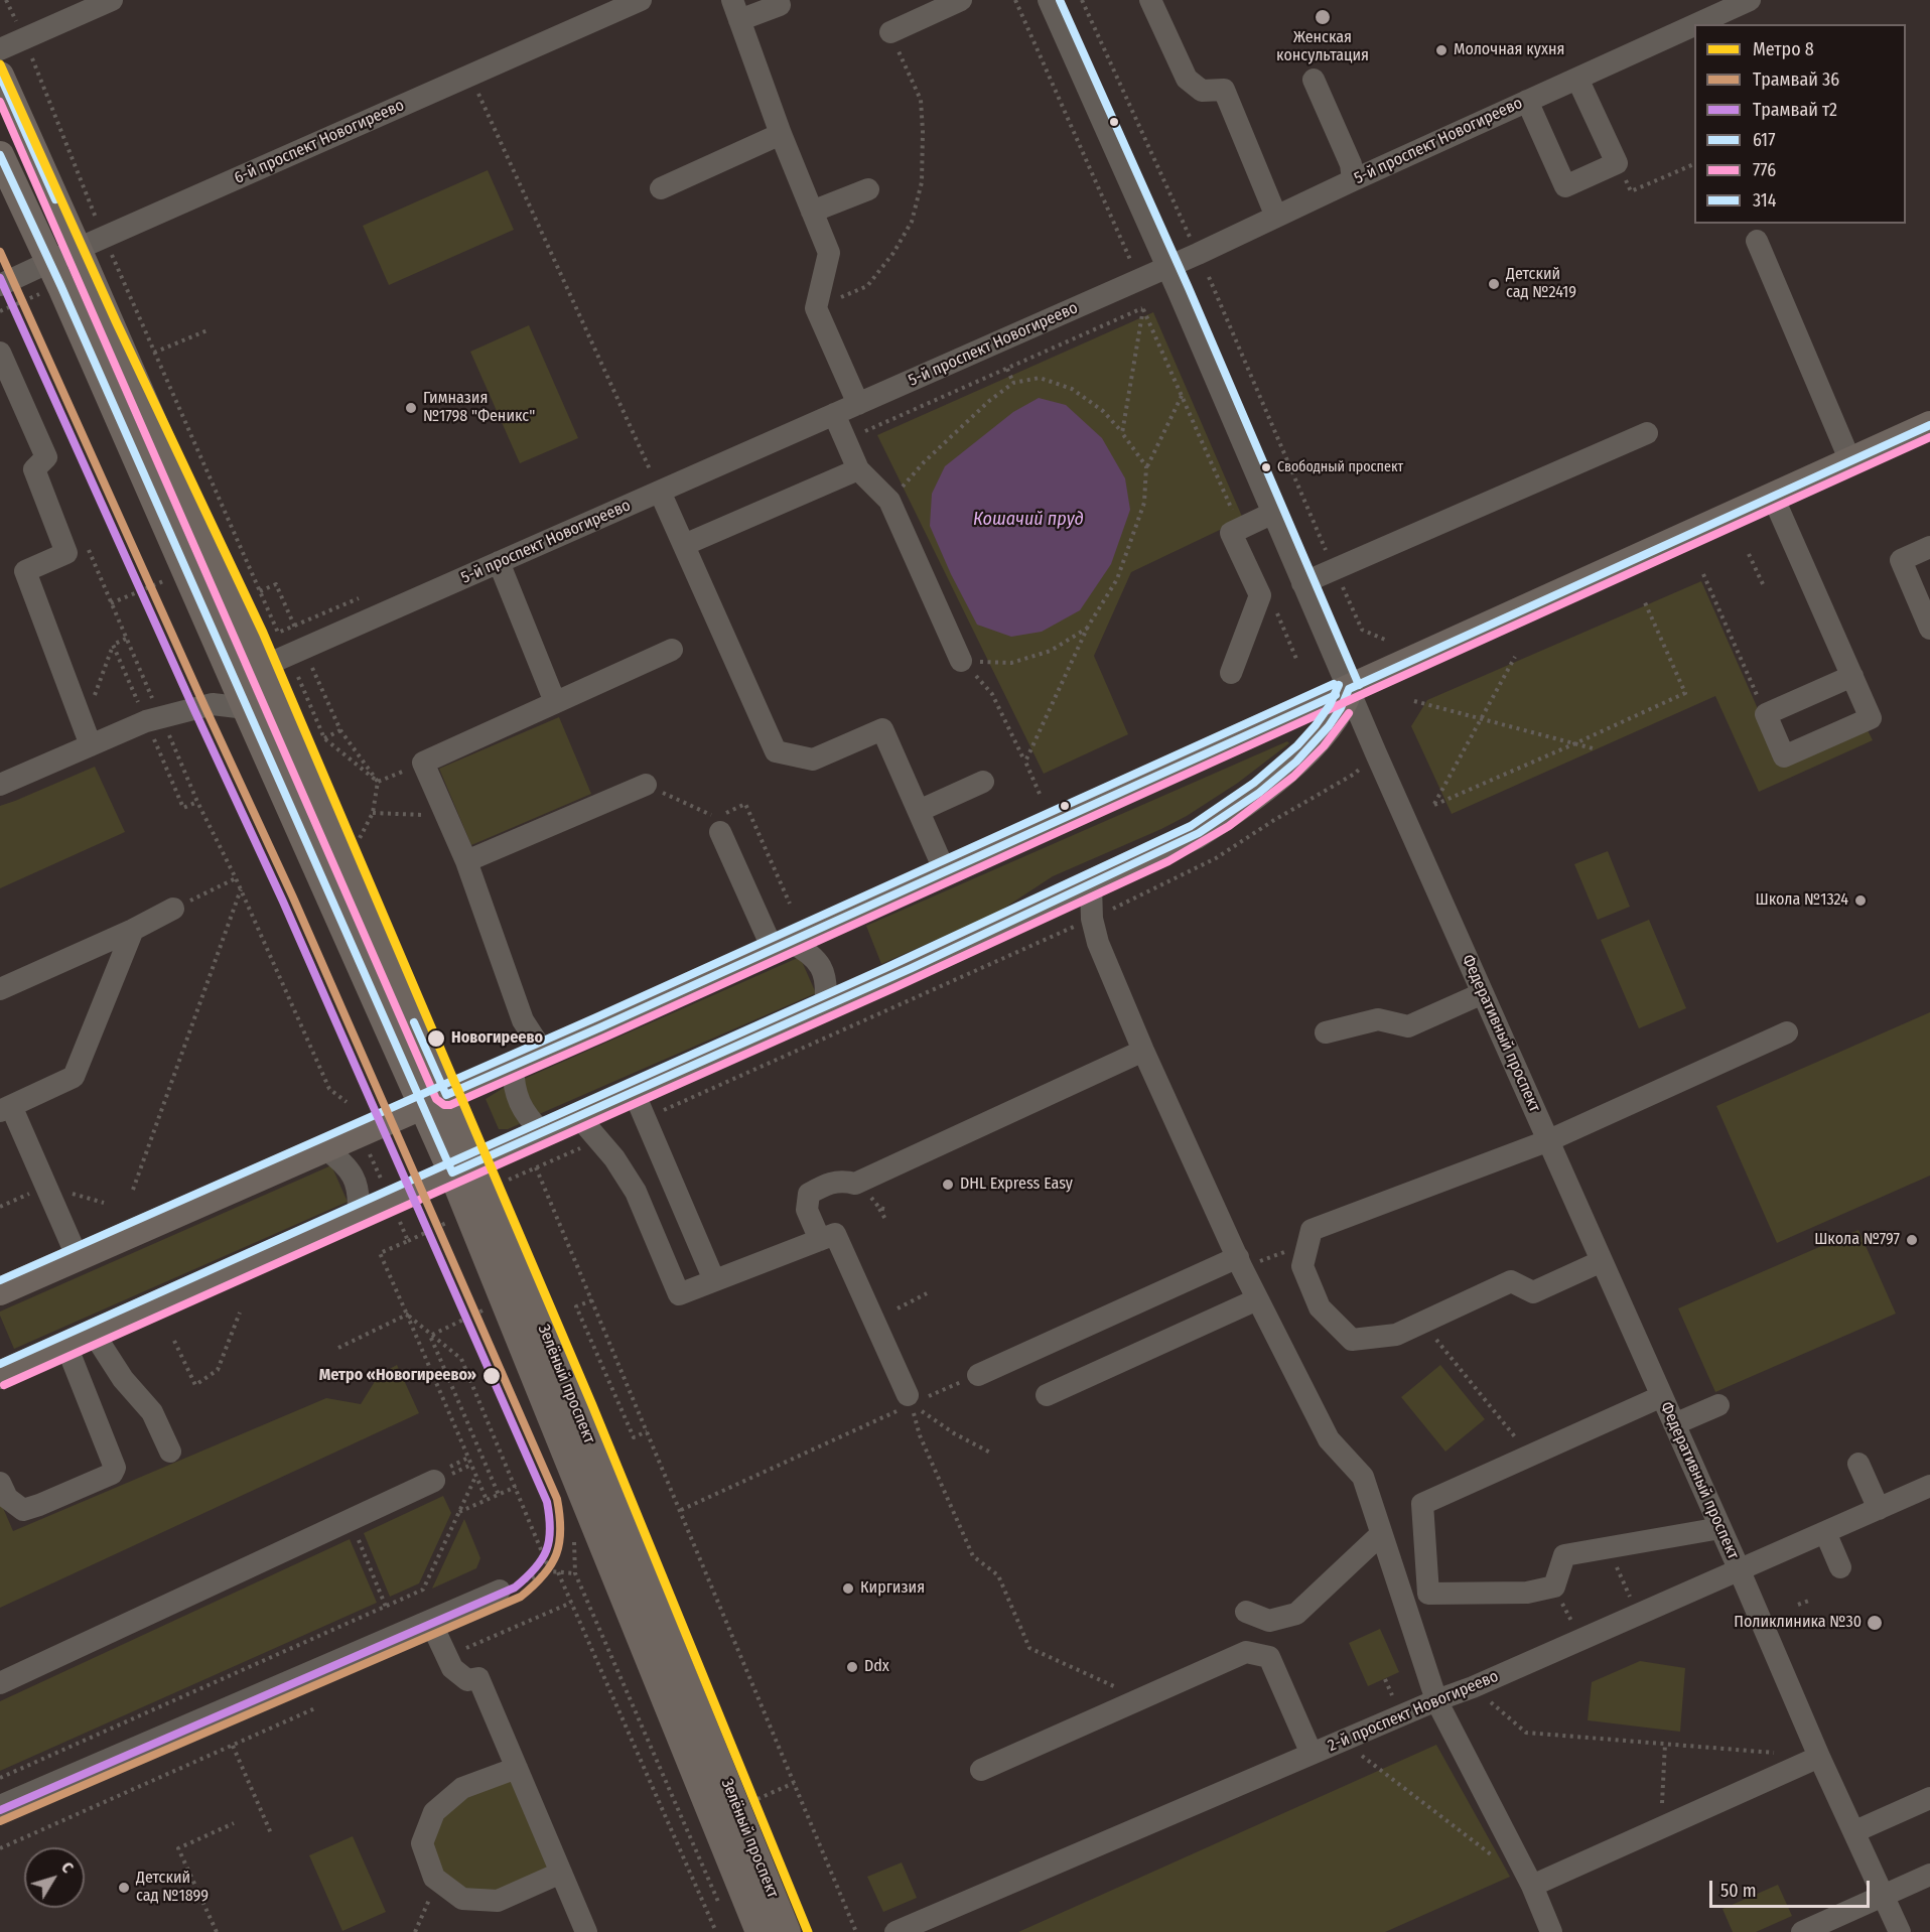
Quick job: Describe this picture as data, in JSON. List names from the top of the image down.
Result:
{
  "streets": {
    "main road": ["Зелёный проспект"],
    "street": [
      "5-й проспект Новогиреево",
      "6-й проспект Новогиреево",
      "Федеративный проспект",
      "2-й проспект Новогиреево"
    ]
  },
  "crossings": [
    ["5-й проспект Новогиреево", "Федеративный проспект"],
    ["5-й проспект Новогиреево", "Зелёный проспект"],
    ["6-й проспект Новогиреево", "Зелёный проспект"],
    ["Федеративный проспект", "2-й проспект Новогиреево"]
  ],
  "water": ["Кошачий пруд"],
  "places": [
    "Женская консультация",
    "Молочная кухня",
    "Детский сад №2419",
    "Гимназия №1798 \"Феникс\"",
    "Свободный проспект",
    "Школа №1324",
    "Новогиреево",
    "DHL Express Easy",
    "Школа №797",
    "Метро «Новогиреево»",
    "Киргизия",
    "Поликлиника №30",
    "Ddx",
    "Детский сад №1899"
  ],
  "lines": [
    "transit line 314",
    "metro line 8",
    "transit line 617",
    "transit line 776",
    "tram line 36",
    "tram line т2"
  ],
  "legend": [
    "Метро 8",
    "Трамвай 36",
    "Трамвай т2",
    "617",
    "776",
    "314"
  ],
  "scale_bar": "50 m",
  "north": "top right"
}
